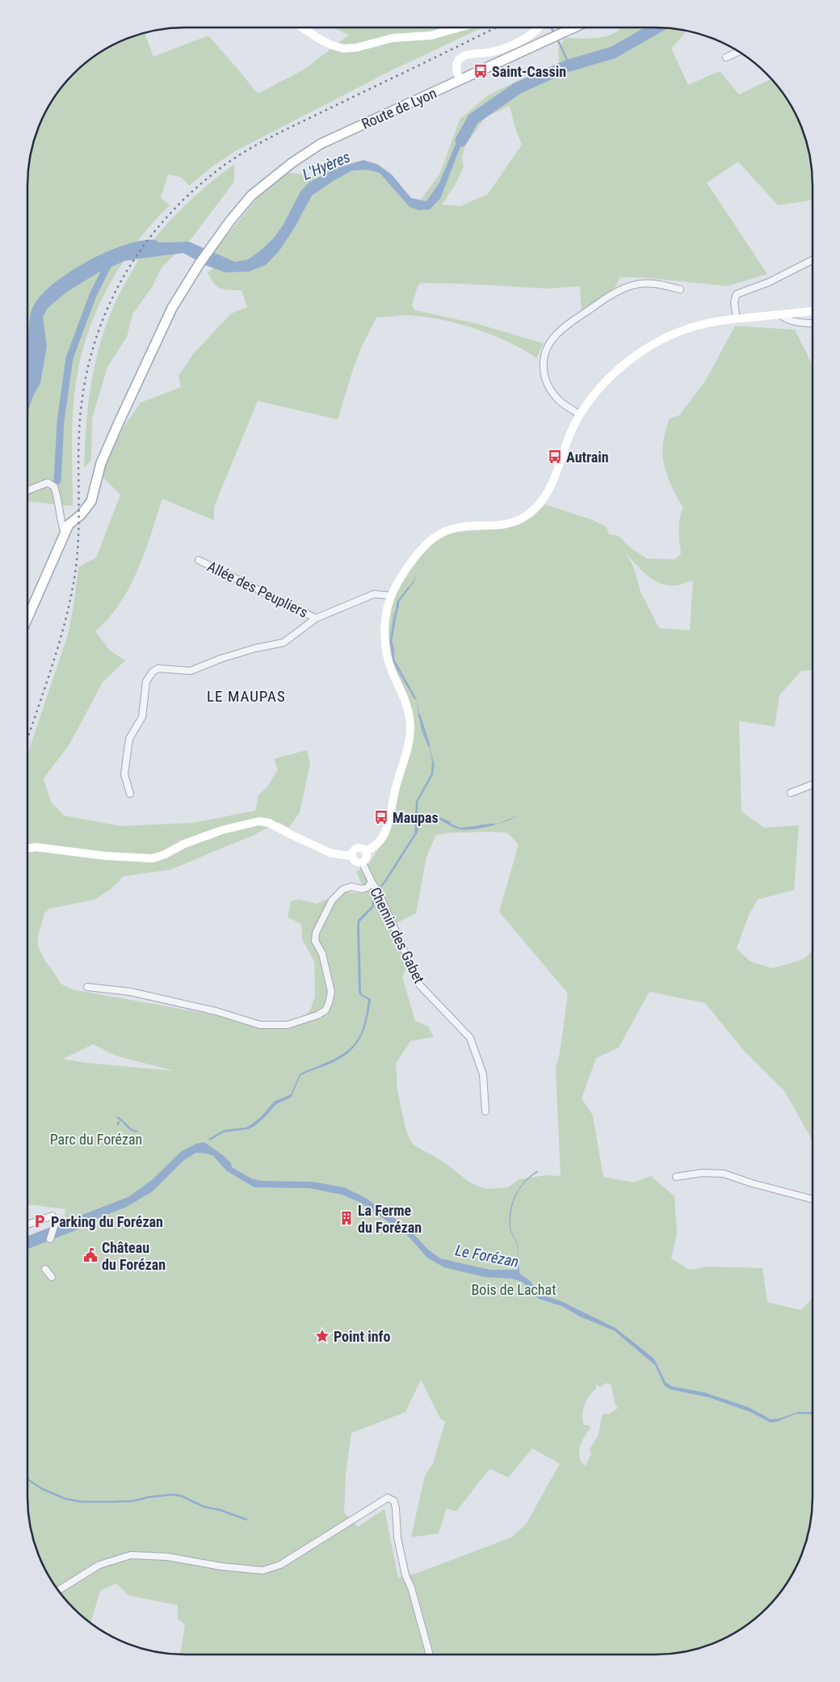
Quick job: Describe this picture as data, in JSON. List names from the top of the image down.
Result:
{
  "streets": {
    "main road": ["Route de Lyon"],
    "street": ["Allée des Peupliers", "Chemin des Gabet"]
  },
  "districts": ["LE MAUPAS"],
  "water": ["L'Hyères", "Le Forézan"],
  "parks": ["Parc du Forézan", "Bois de Lachat"],
  "places": {
    "bus stop": ["Saint-Cassin", "Autrain", "Maupas"],
    "building": ["La Ferme du Forézan"],
    "parking": ["Parking du Forézan"],
    "public building": ["Château du Forézan"],
    "place": ["Point info"]
  }
}
